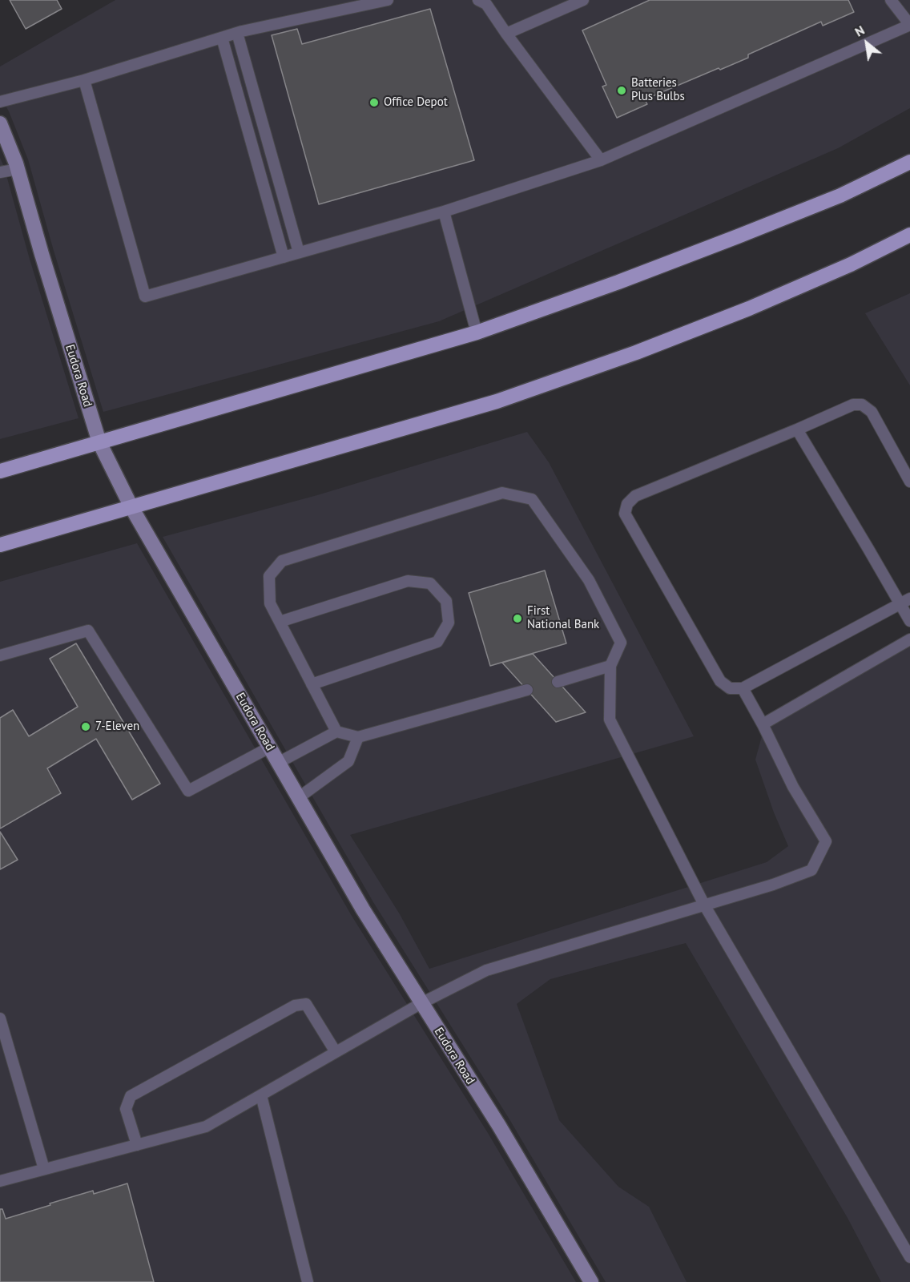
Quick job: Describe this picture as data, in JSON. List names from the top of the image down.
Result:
{
  "streets": {
    "street": ["Eudora Road"]
  },
  "places": [
    "Batteries Plus Bulbs",
    "Office Depot",
    "First National Bank",
    "7-Eleven"
  ],
  "north": "top left"
}
